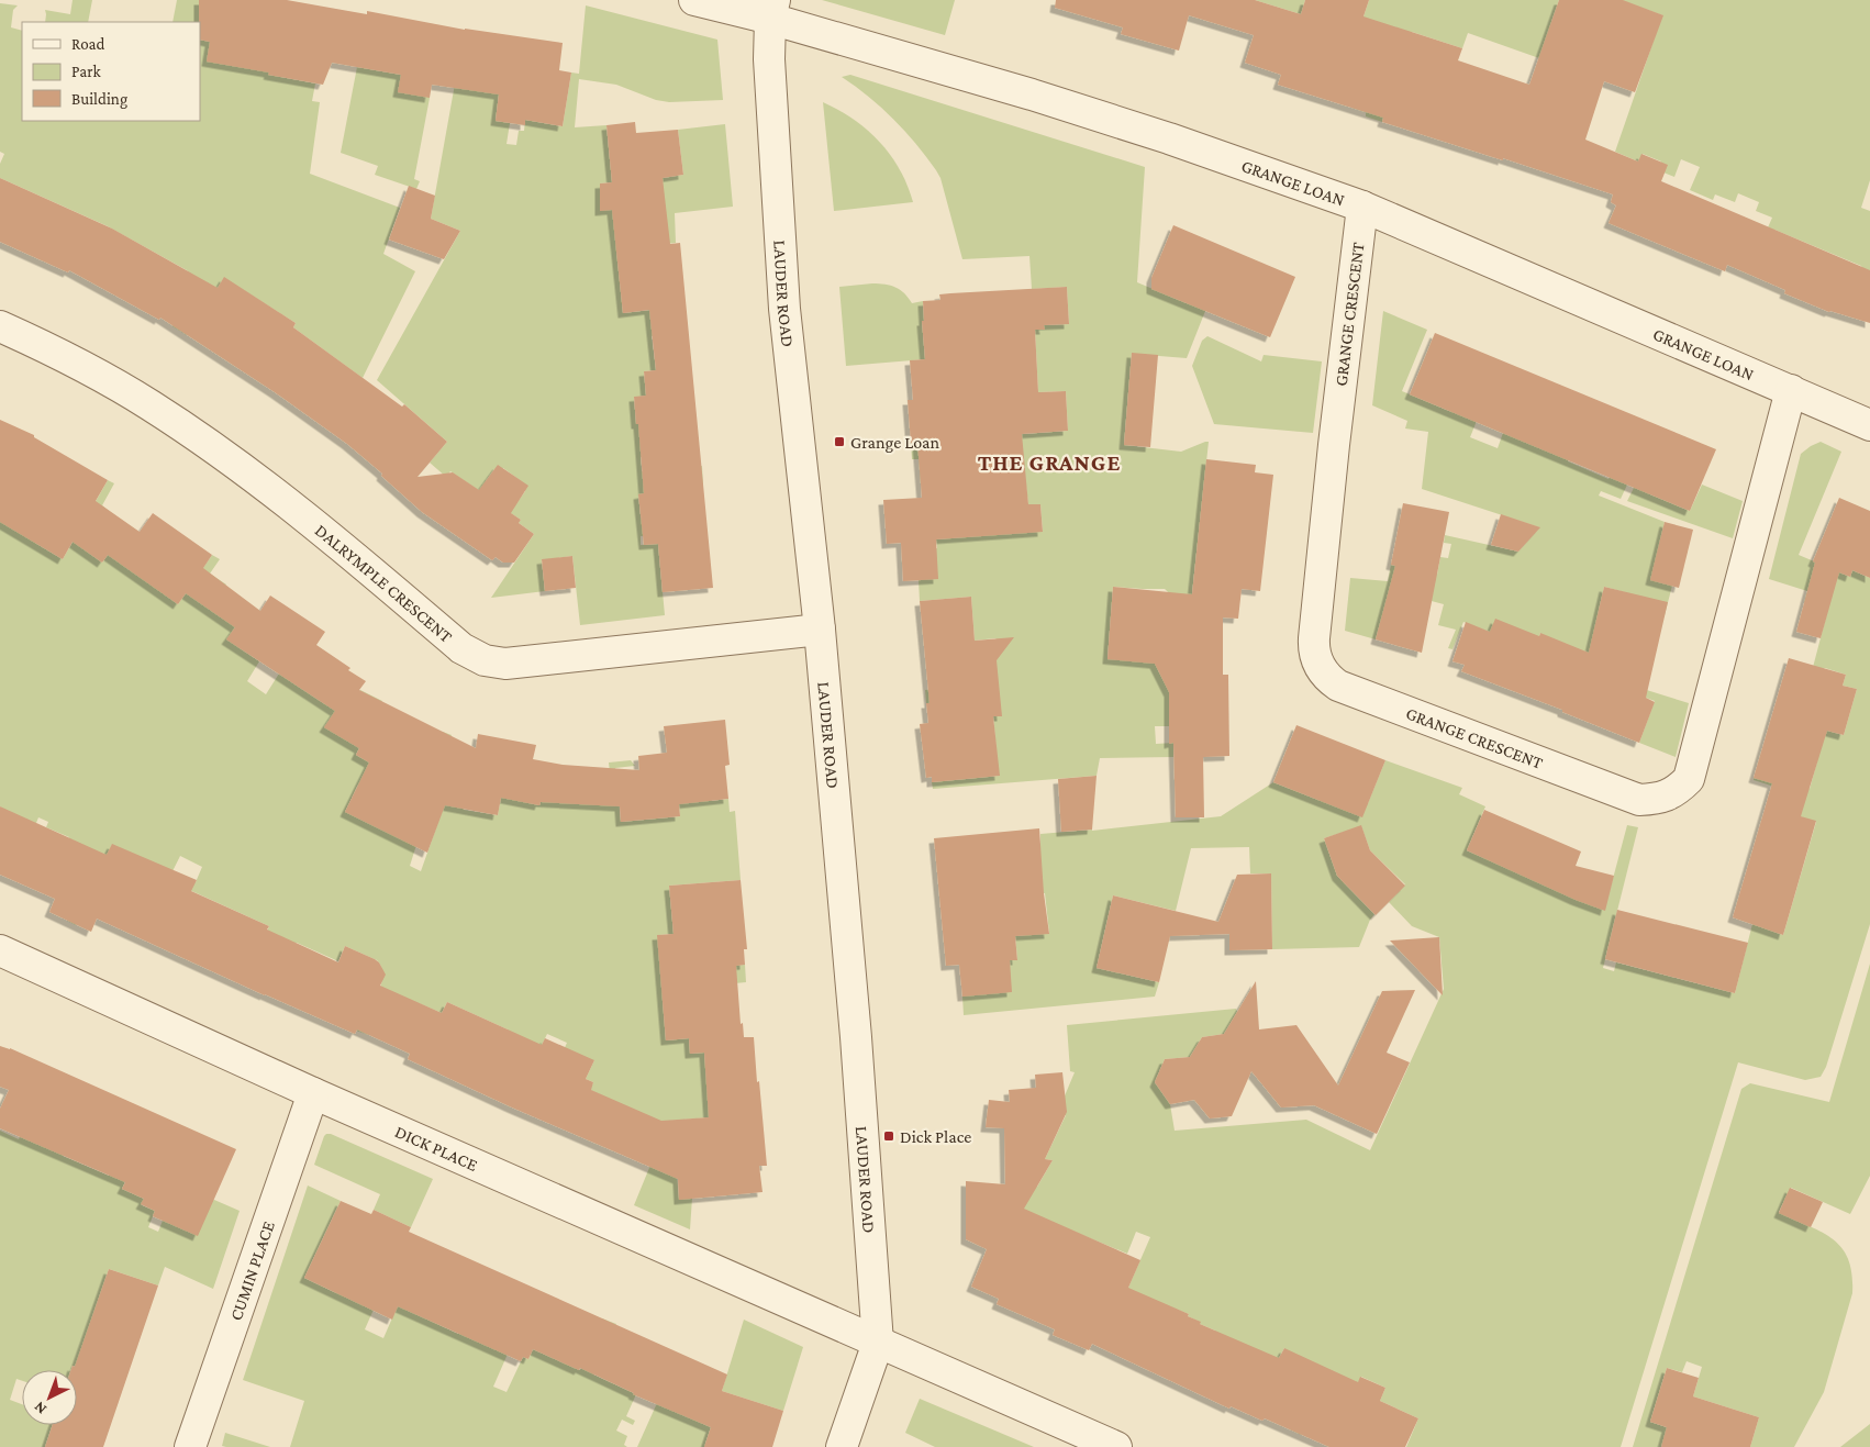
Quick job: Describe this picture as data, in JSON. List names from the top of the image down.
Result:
{
  "streets": {
    "street": [
      "GRANGE LOAN",
      "LAUDER ROAD",
      "GRANGE CRESCENT",
      "DALRYMPLE CRESCENT",
      "DICK PLACE",
      "CUMIN PLACE"
    ]
  },
  "crossings": [
    ["GRANGE LOAN", "LAUDER ROAD"],
    ["GRANGE LOAN", "GRANGE CRESCENT"],
    ["LAUDER ROAD", "DALRYMPLE CRESCENT"],
    ["LAUDER ROAD", "DICK PLACE"],
    ["DICK PLACE", "CUMIN PLACE"]
  ],
  "districts": ["THE GRANGE"],
  "places": {
    "transit": ["Grange Loan", "Dick Place"]
  },
  "legend": ["Road", "Park", "Building"],
  "north": "bottom left"
}
